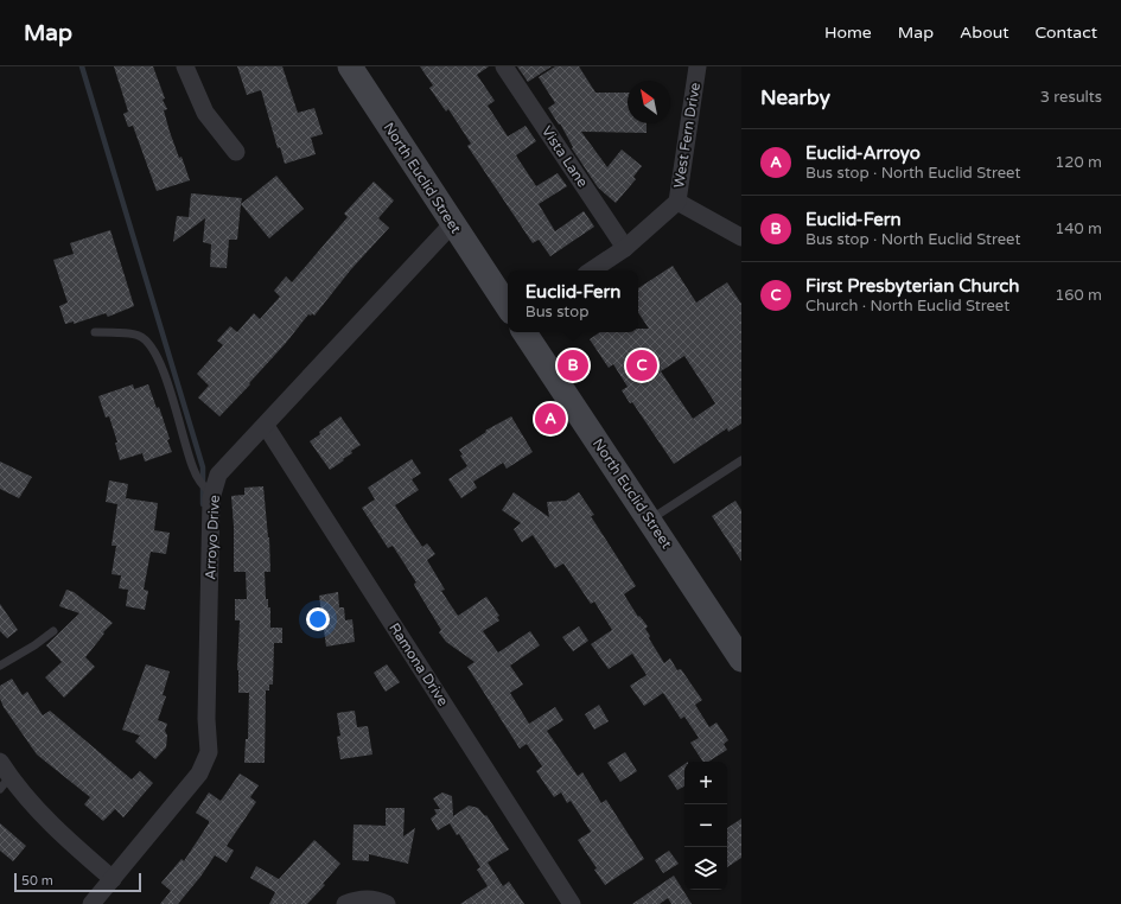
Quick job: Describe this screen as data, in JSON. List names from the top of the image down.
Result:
{
  "streets": {
    "main road": ["North Euclid Street"],
    "street": [
      "West Fern Drive",
      "Vista Lane",
      "Arroyo Drive",
      "Ramona Drive"
    ]
  },
  "crossings": [
    ["West Fern Drive", "Vista Lane"],
    ["North Euclid Street", "Arroyo Drive"],
    ["Arroyo Drive", "Ramona Drive"]
  ],
  "scale_bar": "50 m",
  "north": "top left",
  "page": {
    "header": "Map",
    "nav": [
      "Home",
      "Map",
      "About",
      "Contact"
    ],
    "heading": ["Nearby", "3 results"],
    "list": [
      {
        "mark": "A",
        "name": "Euclid-Arroyo",
        "note": "Bus stop · North Euclid Street",
        "value": "120 m"
      },
      {
        "mark": "B",
        "name": "Euclid-Fern",
        "note": "Bus stop · North Euclid Street",
        "value": "140 m"
      },
      {
        "mark": "C",
        "name": "First Presbyterian Church",
        "note": "Church · North Euclid Street",
        "value": "160 m"
      }
    ],
    "popup": ["Euclid-Fern", "Bus stop"],
    "pins": ["B", "C", "A"],
    "map_buttons": ["+", "−"],
    "scale": "50 m"
  }
}
